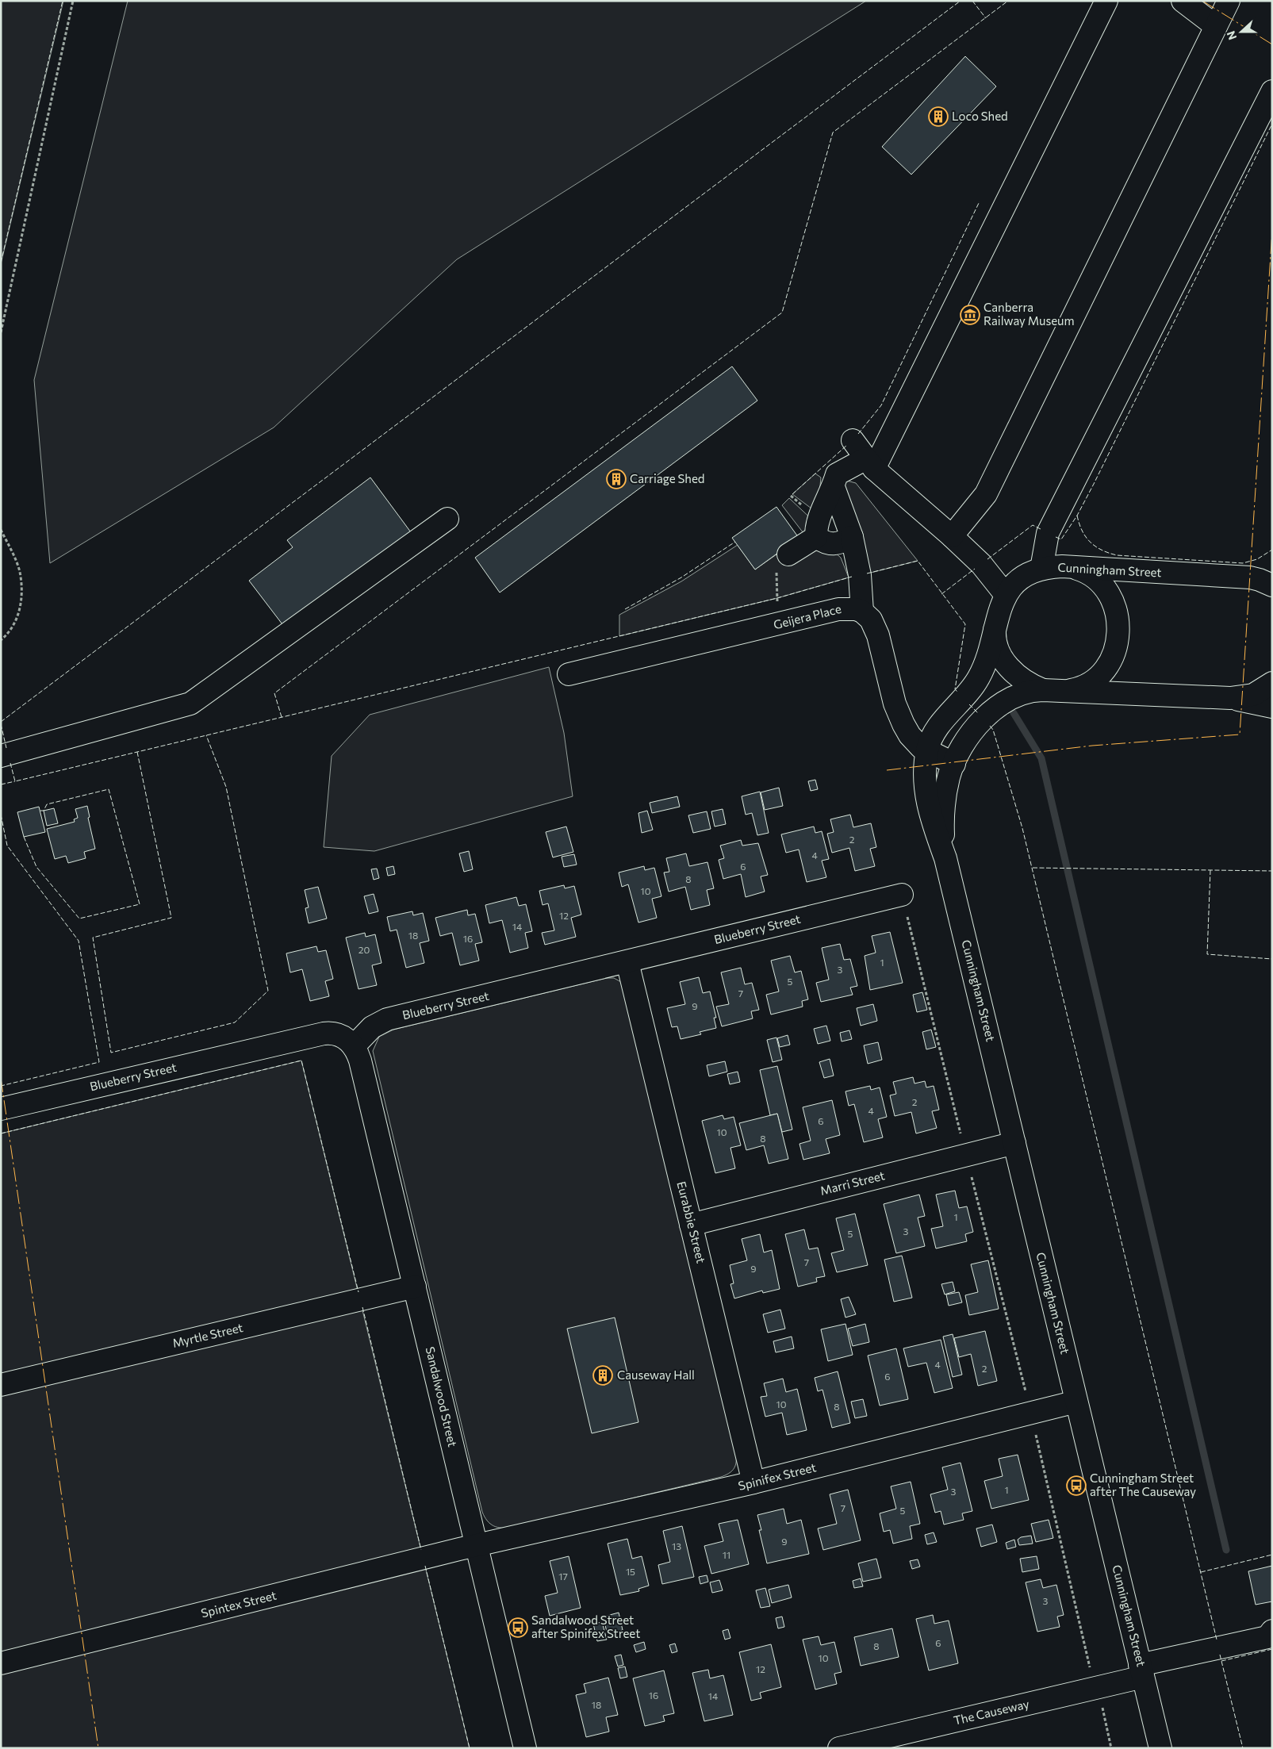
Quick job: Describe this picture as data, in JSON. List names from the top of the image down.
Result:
{
  "streets": {
    "street": [
      "Cunningham Street",
      "Geijera Place",
      "Blueberry Street",
      "Marri Street",
      "Eurabbie Street",
      "Myrtle Street",
      "Sandalwood Street",
      "Spinifex Street",
      "Spintex Street",
      "The Causeway"
    ]
  },
  "crossings": [
    ["Cunningham Street", "Marri Street"],
    ["Cunningham Street", "Spinifex Street"],
    ["Cunningham Street", "The Causeway"],
    ["Blueberry Street", "Eurabbie Street"],
    ["Blueberry Street", "Sandalwood Street"],
    ["Marri Street", "Eurabbie Street"],
    ["Eurabbie Street", "Spinifex Street"],
    ["Myrtle Street", "Sandalwood Street"],
    ["Sandalwood Street", "Spinifex Street"],
    ["Sandalwood Street", "Spintex Street"],
    ["Spinifex Street", "Spintex Street"]
  ],
  "places": {
    "building": ["Loco Shed", "Carriage Shed", "Causeway Hall"],
    "museum": ["Canberra Railway Museum"],
    "bus stop": ["Cunningham Street after The Causeway", "Sandalwood Street after Spinifex Street"]
  },
  "house_numbers": [
    "2",
    "4",
    "6",
    "8",
    "10",
    "12",
    "14",
    "18",
    "16",
    "20",
    "1",
    "3",
    "5",
    "7",
    "9",
    "2",
    "4",
    "6",
    "10",
    "8",
    "1",
    "3",
    "5",
    "7",
    "9",
    "4",
    "2",
    "6",
    "10",
    "8",
    "1",
    "3",
    "7",
    "5",
    "9",
    "13",
    "11",
    "15",
    "17",
    "3",
    "6",
    "8",
    "10",
    "12",
    "16",
    "14",
    "18"
  ],
  "north": "left"
}
